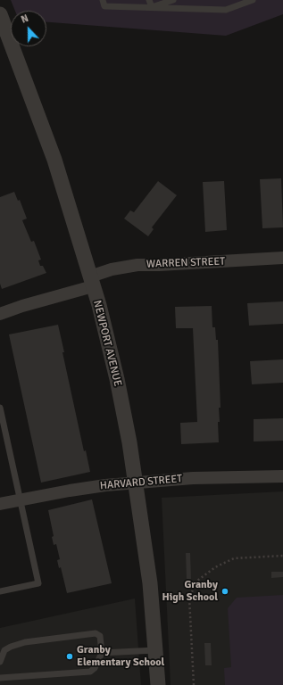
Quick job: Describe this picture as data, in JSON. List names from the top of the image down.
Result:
{
  "streets": {
    "street": ["WARREN STREET", "NEWPORT AVENUE", "HARVARD STREET"]
  },
  "crossings": [
    ["WARREN STREET", "NEWPORT AVENUE"],
    ["NEWPORT AVENUE", "HARVARD STREET"]
  ],
  "places": ["Granby High School", "Granby Elementary School"],
  "north": "top"
}
